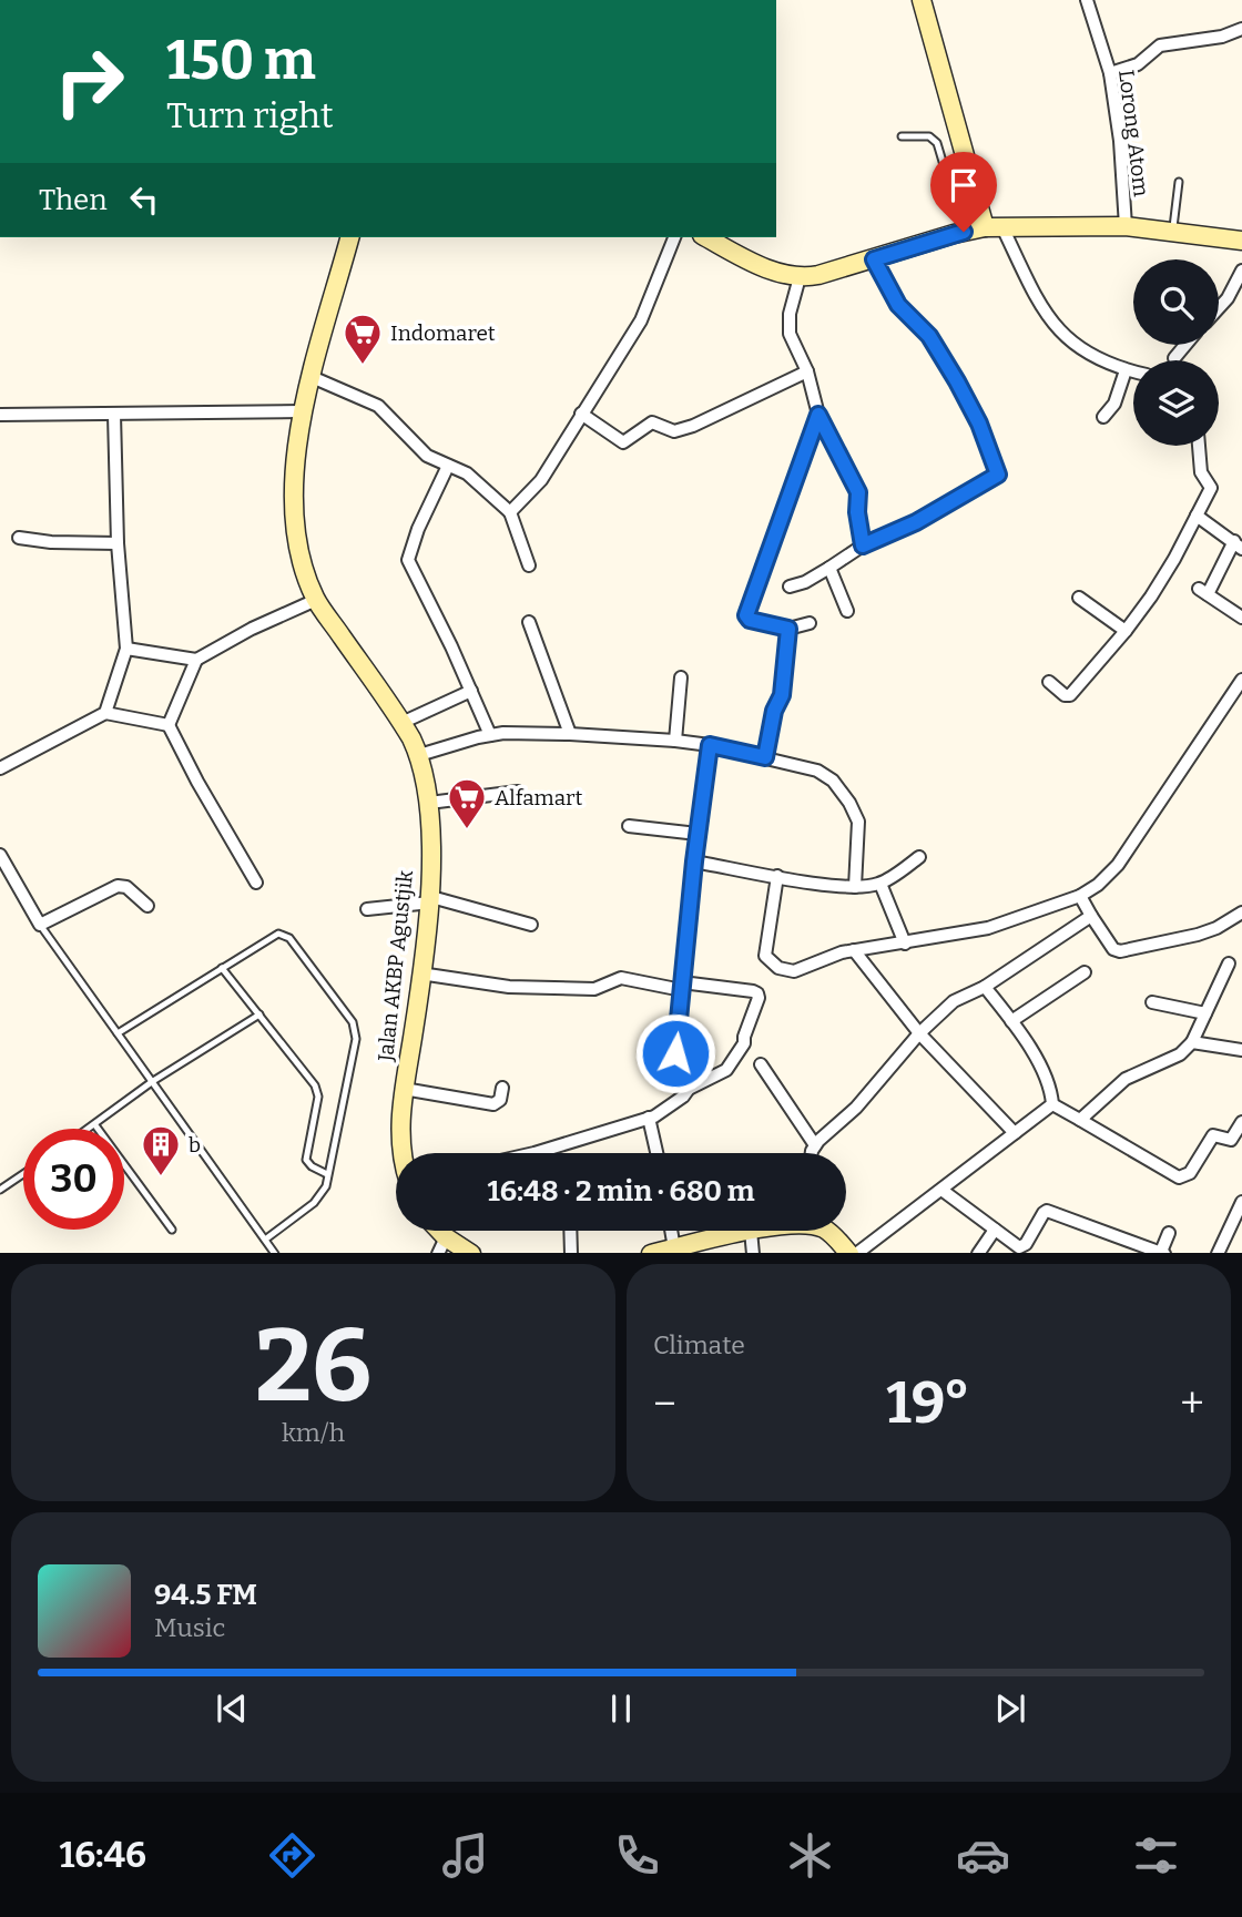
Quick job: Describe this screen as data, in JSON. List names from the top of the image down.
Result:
{
  "streets": {
    "street": ["Lorong Atom", "Jalan AKBP Agustjik"]
  },
  "places": {
    "supermarket": ["Indomaret", "Alfamart"],
    "building": ["b"]
  },
  "page": {
    "turn": ["150 m", "Turn right"],
    "then": "Then",
    "limit": "30",
    "trip": "16:48 · 2 min · 680 m",
    "tile": [
      ["26", "km/h"],
      "Climate"
    ],
    "heat": ["−", "19°", "+"],
    "song": ["94.5 FM", "Music"],
    "tabs": "16:46"
  }
}
